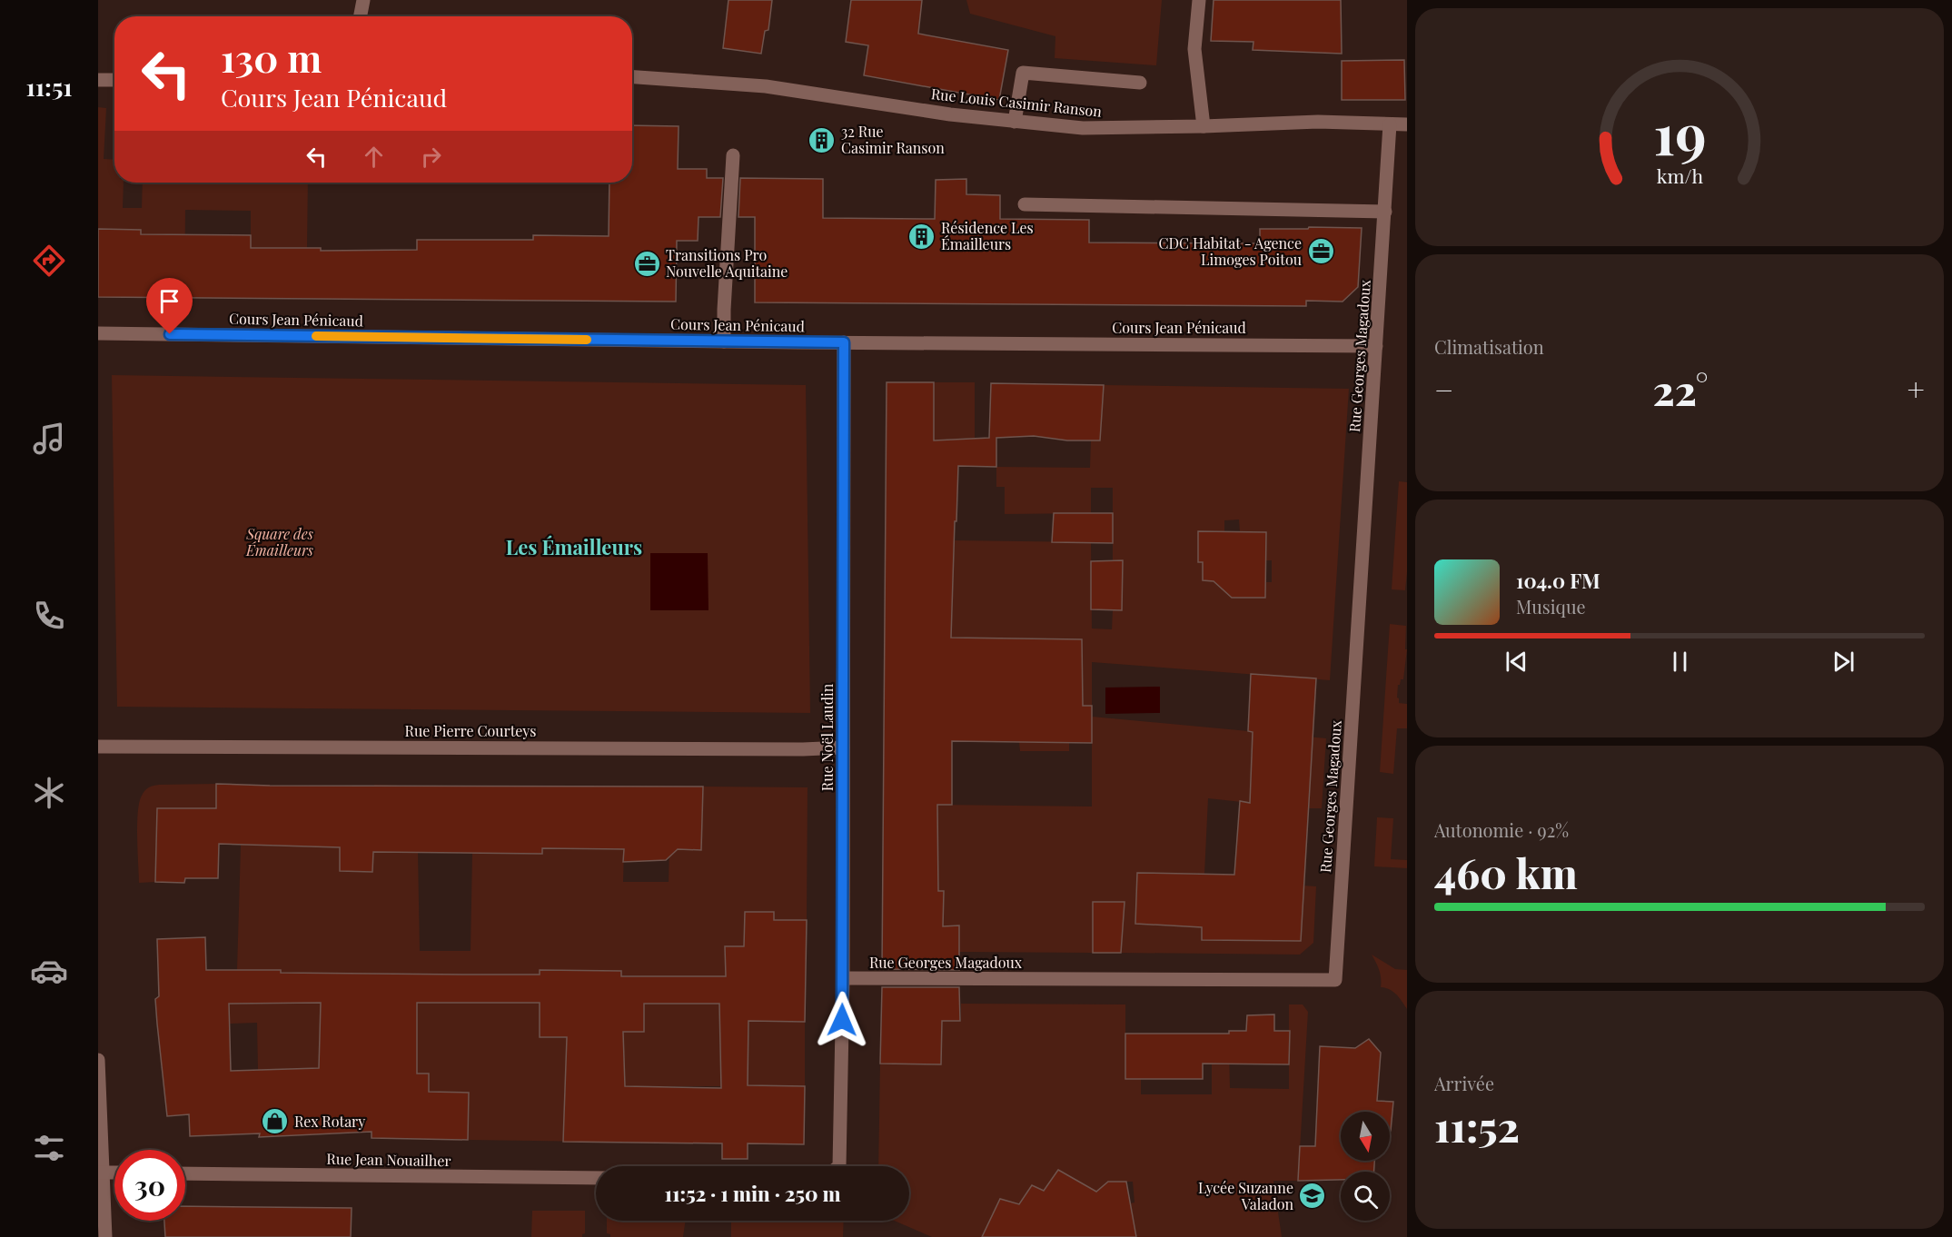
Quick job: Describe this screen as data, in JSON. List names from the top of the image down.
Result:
{
  "streets": {
    "street": [
      "Rue Louis Casimir Ranson",
      "Cours Jean Pénicaud",
      "Rue Georges Magadoux",
      "Rue Pierre Courteys",
      "Rue Noël Laudin",
      "Rue Jean Nouailher"
    ]
  },
  "crossings": [
    ["Rue Louis Casimir Ranson", "Rue Georges Magadoux"],
    ["Cours Jean Pénicaud", "Rue Georges Magadoux"],
    ["Cours Jean Pénicaud", "Rue Noël Laudin"],
    ["Rue Georges Magadoux", "Rue Noël Laudin"],
    ["Rue Pierre Courteys", "Rue Noël Laudin"]
  ],
  "districts": ["Les Émailleurs"],
  "parks": ["Square des Émailleurs"],
  "places": {
    "building": ["32 Rue Casimir Ranson", "Résidence Les Émailleurs"],
    "office": ["CDC Habitat - Agence Limoges Poitou", "Transitions Pro Nouvelle Aquitaine"],
    "shop": ["Rex Rotary"],
    "school or university": ["Lycée Suzanne Valadon"]
  },
  "north": "bottom",
  "page": {
    "tabs": "11:51",
    "turn": ["130 m", "Cours Jean Pénicaud"],
    "tile": [
      "Climatisation",
      ["Autonomie · 92%", "460 km"],
      ["Arrivée", "11:52"]
    ],
    "heat": ["−", "22°", "+"],
    "song": ["104.0 FM", "Musique"],
    "limit": "30",
    "trip": "11:52 · 1 min · 250 m",
    "gauge": ["19", "km/h"]
  }
}
